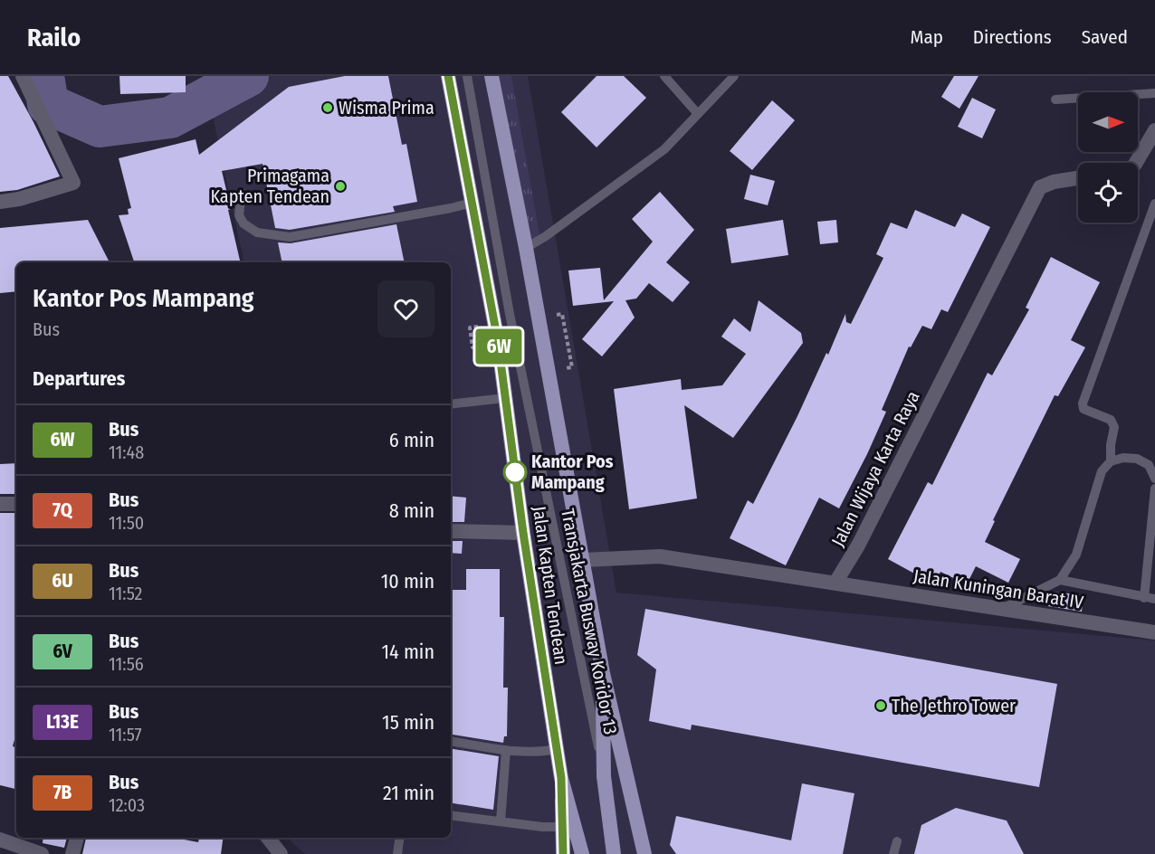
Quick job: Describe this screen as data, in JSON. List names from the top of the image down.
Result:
{
  "streets": {
    "main road": ["Jalan Kapten Tendean"],
    "street": ["Jalan Wijaya Karta Raya", "Jalan Kuningan Barat IV"],
    "lane": ["Transjakarta Busway Koridor 13"]
  },
  "crossings": [
    ["Jalan Wijaya Karta Raya", "Jalan Kuningan Barat IV"]
  ],
  "places": [
    "Wisma Prima",
    "Primagama Kapten Tendean",
    "Kantor Pos Mampang",
    "The Jethro Tower"
  ],
  "lines": ["bus line 6W"],
  "north": "right",
  "page": {
    "header": "Railo",
    "nav": ["Map", "Directions", "Saved"],
    "on_map": "6W",
    "heading": [
      ["Kantor Pos Mampang", "Bus"],
      "Departures"
    ],
    "list": [
      {
        "mark": "6W",
        "name": "Bus",
        "note": "11:48",
        "value": "6 min"
      },
      {
        "mark": "7Q",
        "name": "Bus",
        "note": "11:50",
        "value": "8 min"
      },
      {
        "mark": "6U",
        "name": "Bus",
        "note": "11:52",
        "value": "10 min"
      },
      {
        "mark": "6V",
        "name": "Bus",
        "note": "11:56",
        "value": "14 min"
      },
      {
        "mark": "L13E",
        "name": "Bus",
        "note": "11:57",
        "value": "15 min"
      },
      {
        "mark": "7B",
        "name": "Bus",
        "note": "12:03",
        "value": "21 min"
      }
    ]
  }
}
